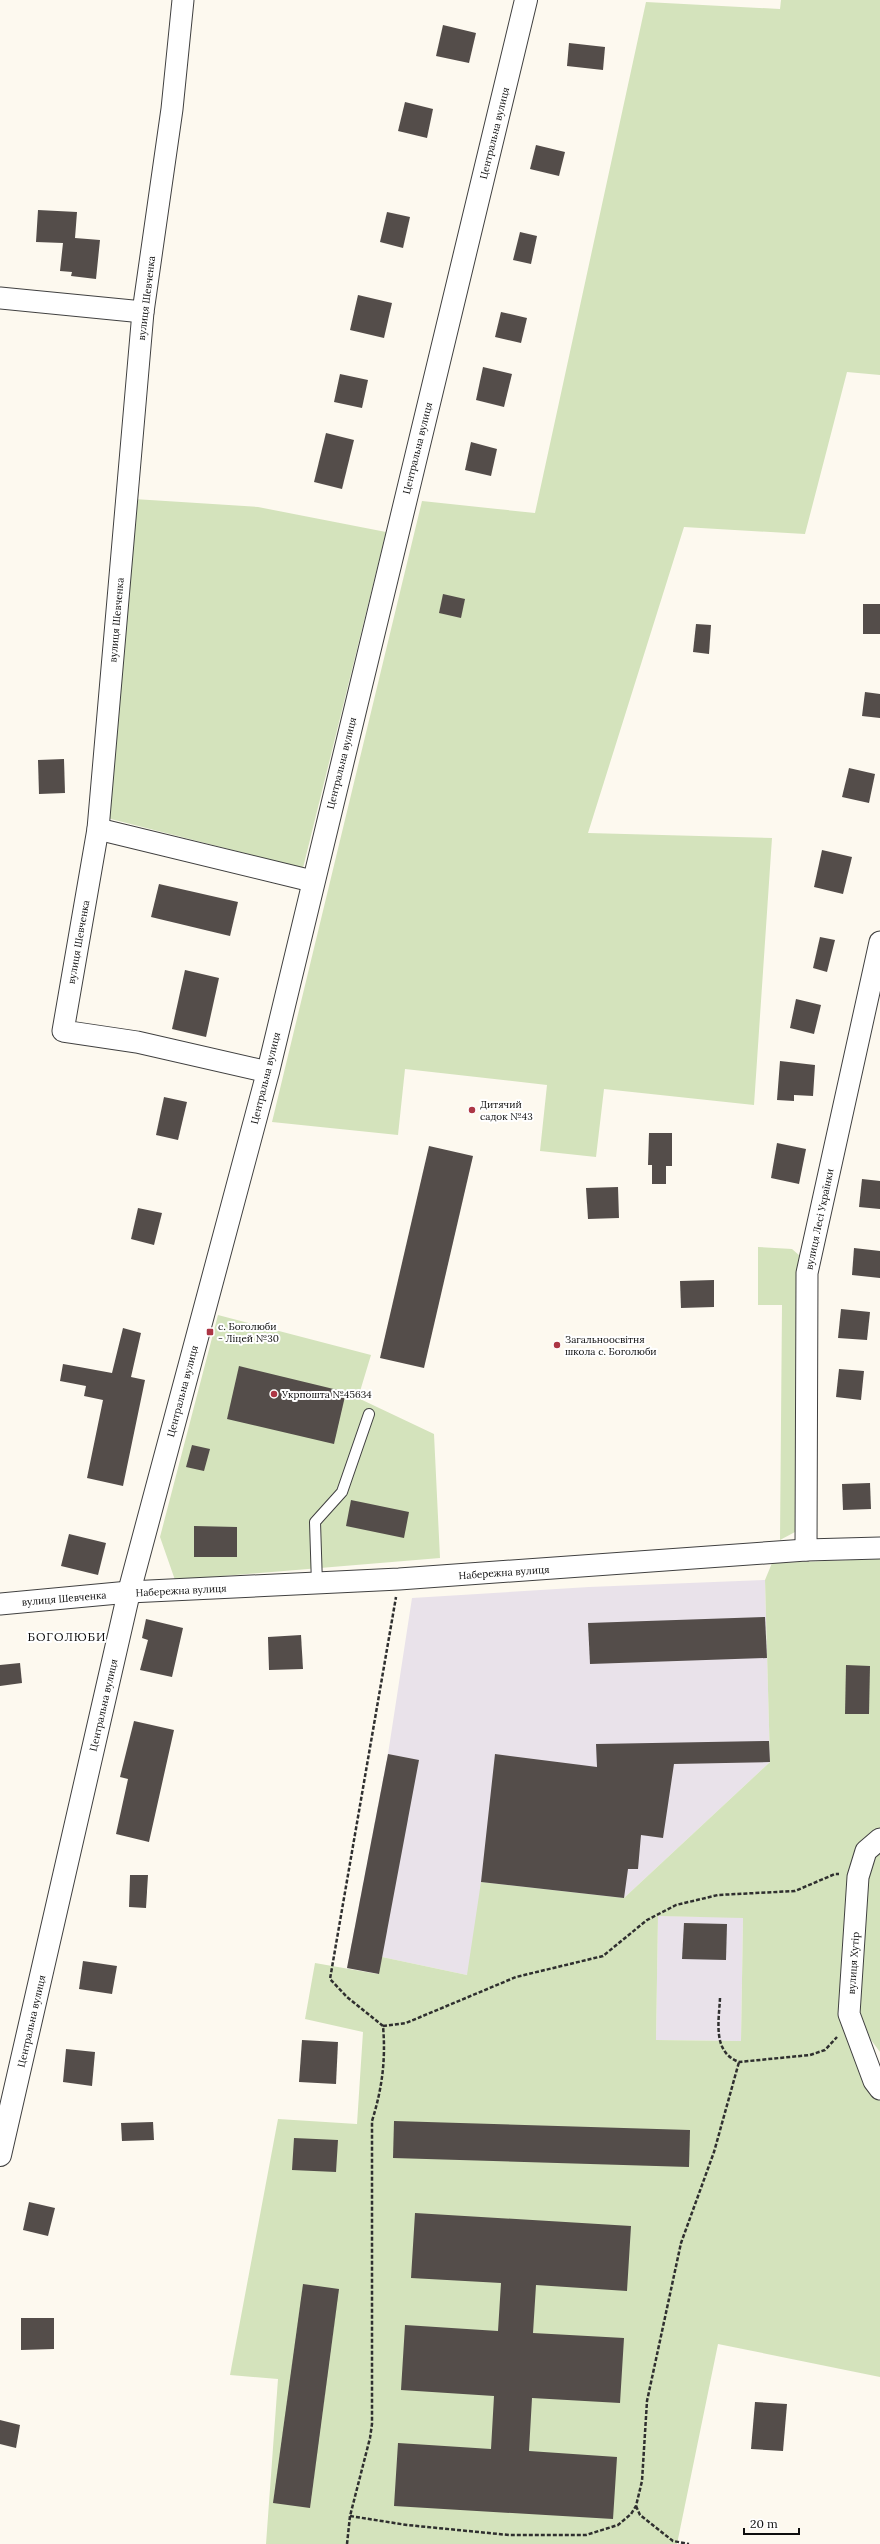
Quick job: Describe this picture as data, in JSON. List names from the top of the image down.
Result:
{
  "streets": {
    "street": [
      "Центральна вулиця",
      "вулиця Шевченка",
      "вулиця Лесі Українки",
      "Набережна вулиця",
      "вулиця Хутір"
    ]
  },
  "crossings": [
    ["Центральна вулиця", "вулиця Шевченка"],
    ["Центральна вулиця", "Набережна вулиця"],
    ["вулиця Шевченка", "Набережна вулиця"],
    ["вулиця Лесі Українки", "Набережна вулиця"]
  ],
  "districts": ["БОГОЛЮБИ"],
  "places": {
    "other": ["Дитячий садок №43", "Загальноосвітня школа с. Боголюби", "Укрпошта №45634"],
    "transit": ["с. Боголюби - Ліцей №30"]
  },
  "scale_bar": "20 m"
}
